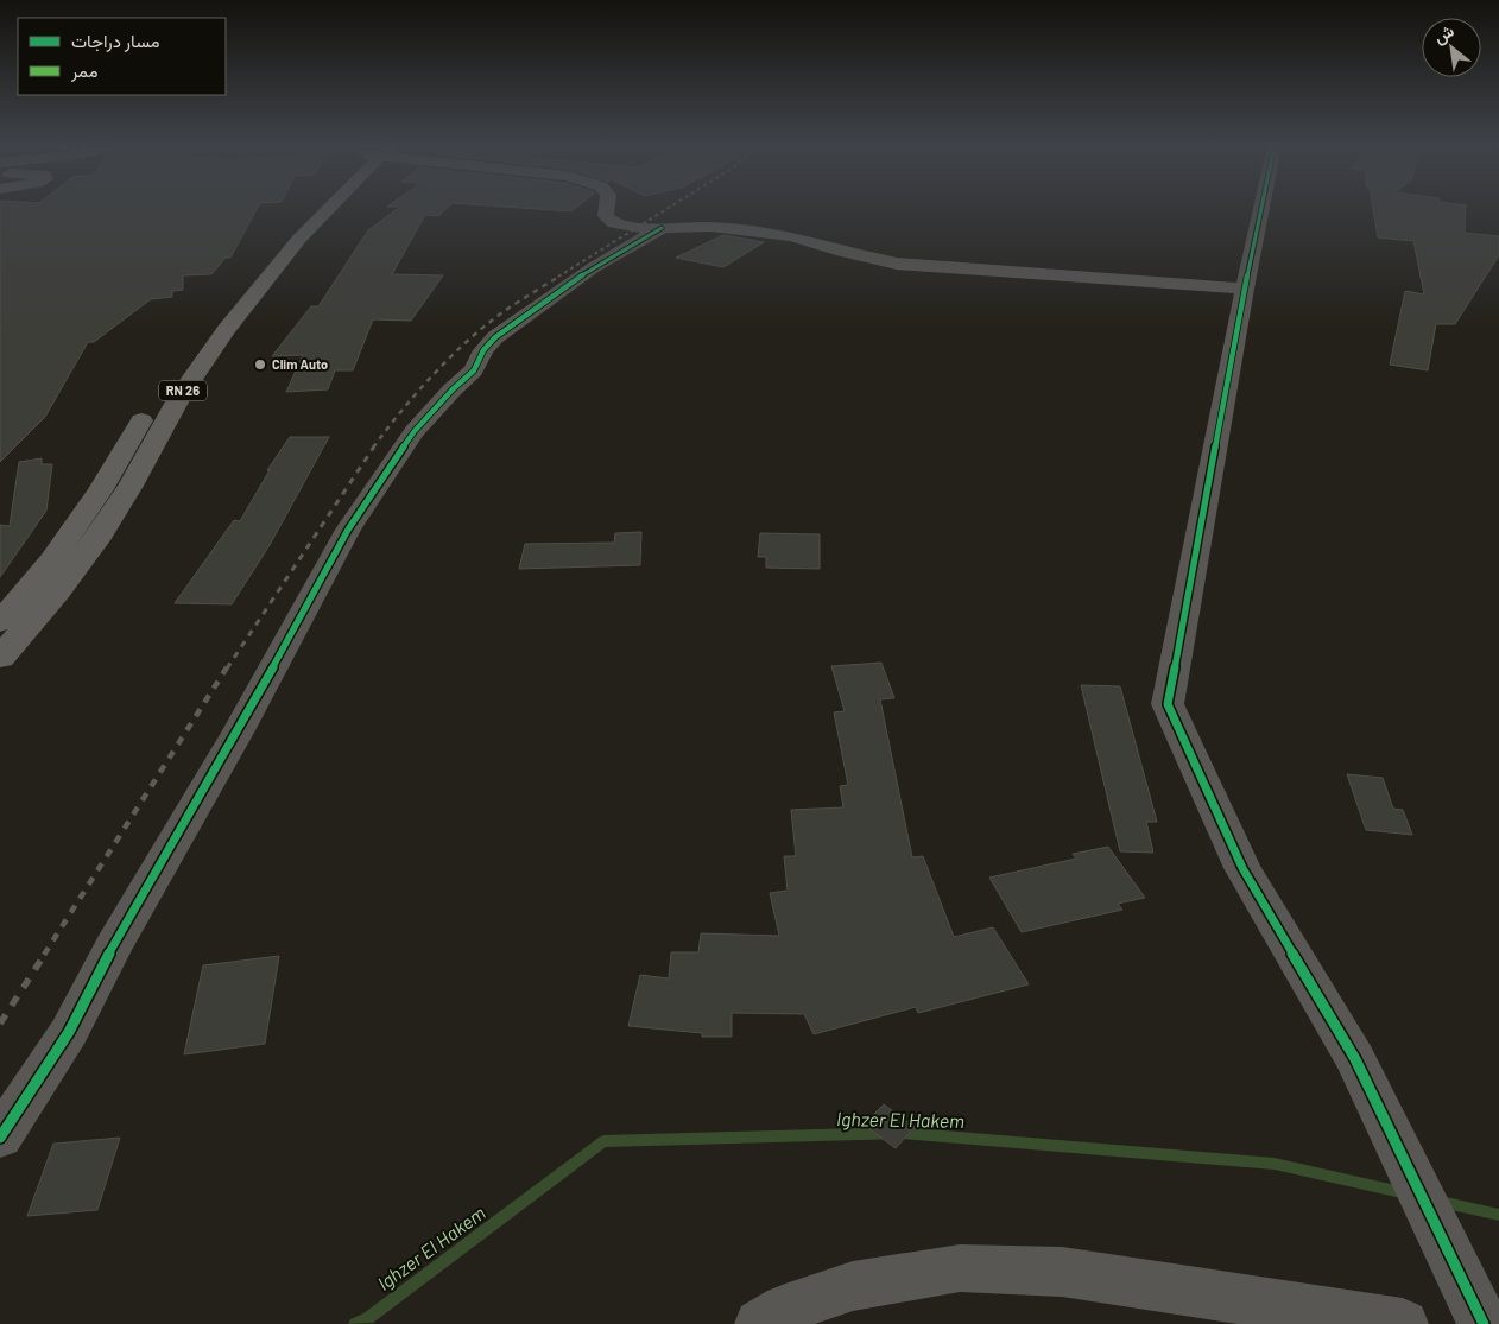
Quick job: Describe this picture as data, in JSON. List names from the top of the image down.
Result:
{
  "streets": {
    "main road": ["RN 26"]
  },
  "water": ["Ighzer El Hakem"],
  "places": ["Clim Auto"],
  "legend": ["مسار دراجات", "ممر"],
  "north": "top left"
}
